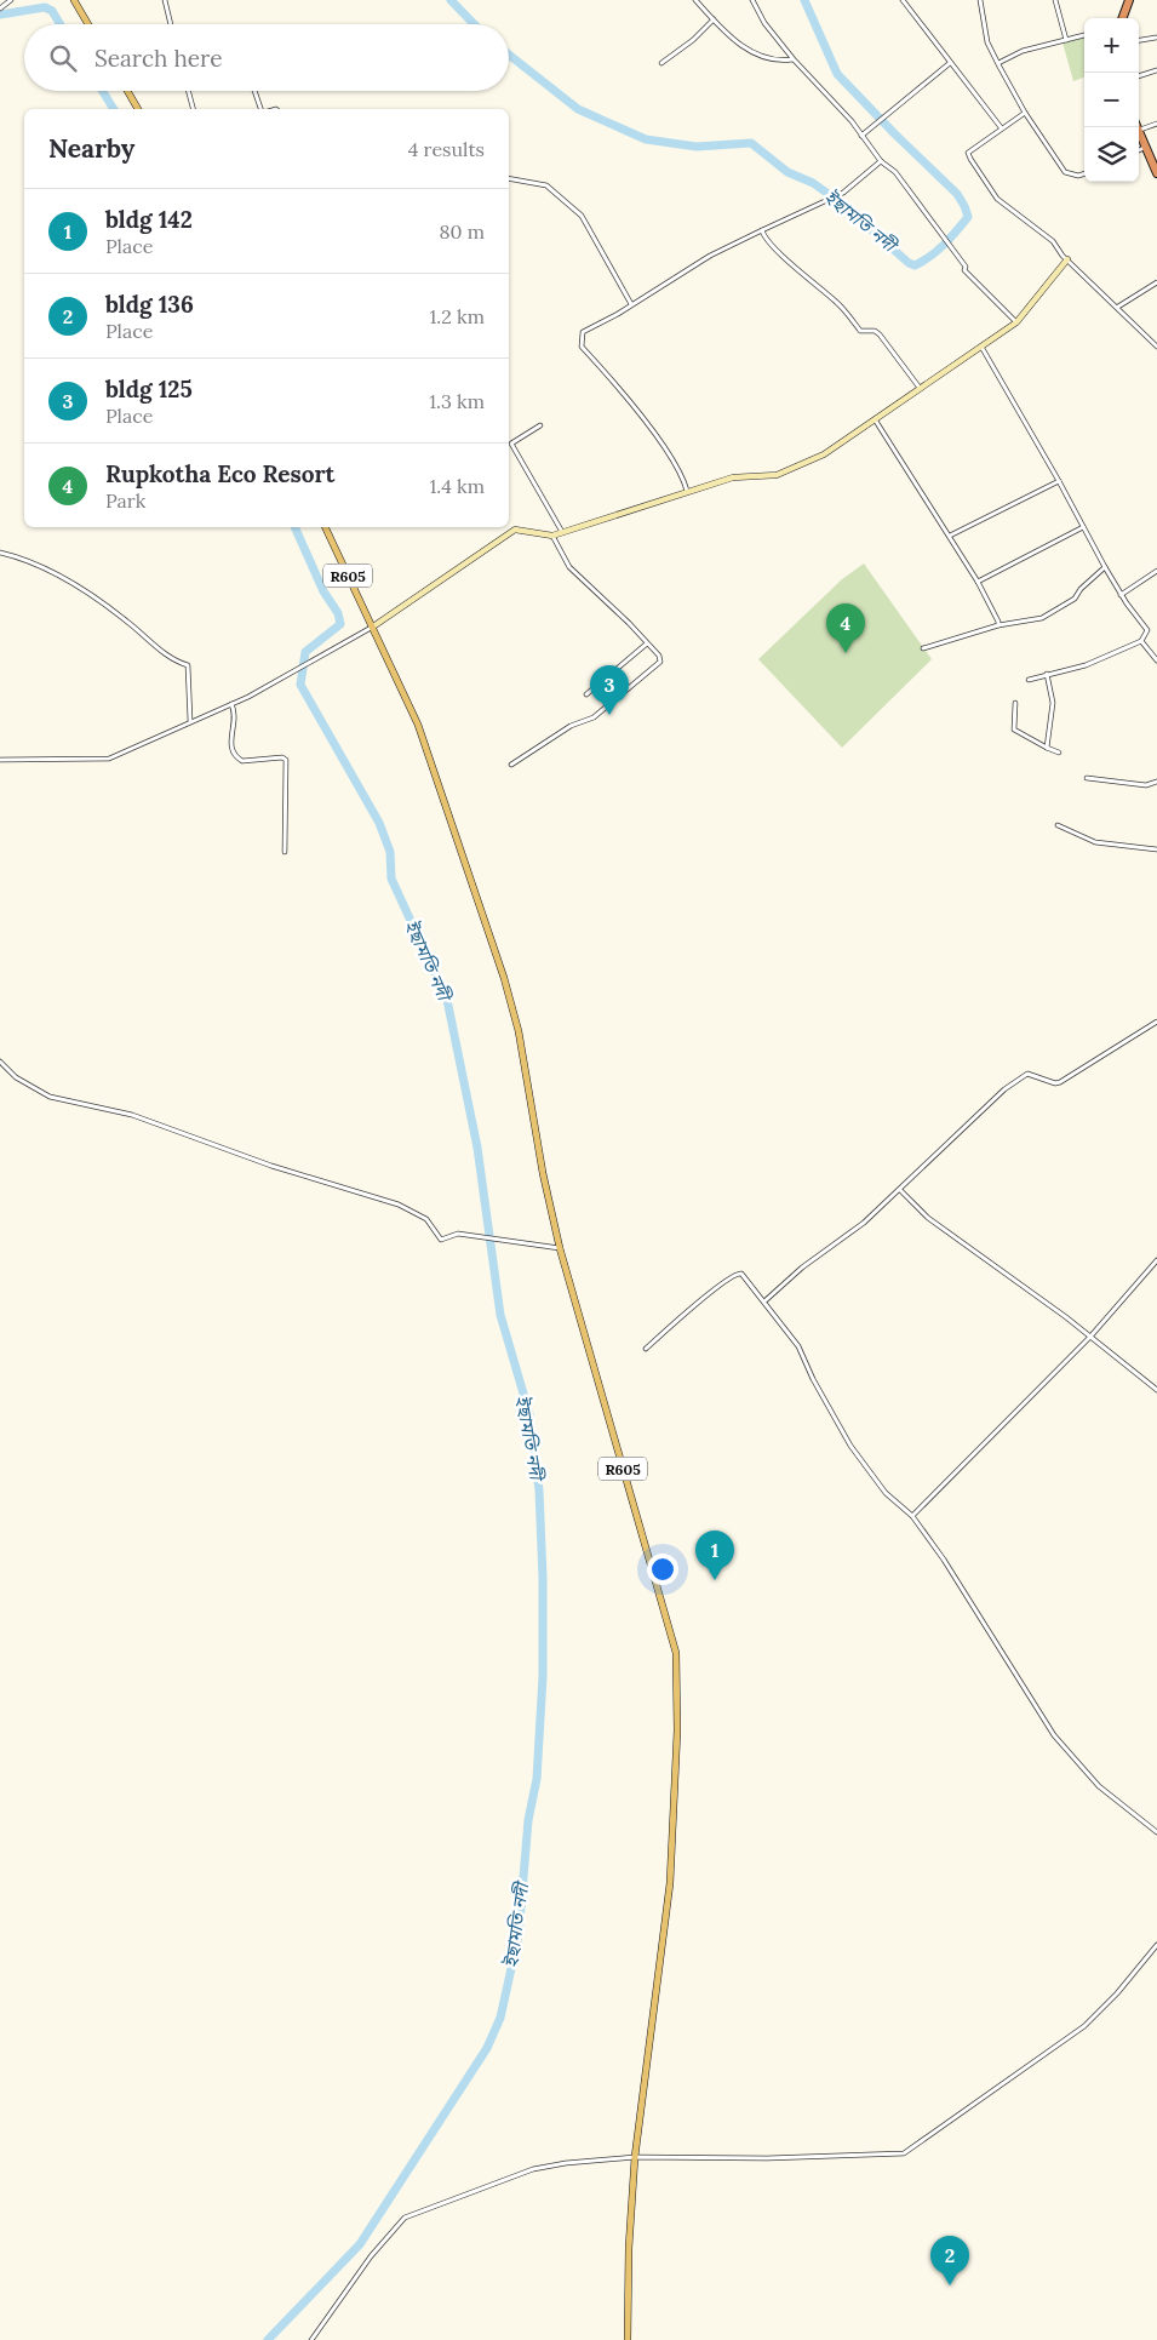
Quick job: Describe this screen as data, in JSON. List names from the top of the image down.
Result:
{
  "streets": {
    "main road": ["R605"]
  },
  "water": ["ইছামতি নদী"],
  "page": {
    "map_buttons": ["+", "−"],
    "search": "Search here",
    "heading": ["Nearby", "4 results"],
    "list": [
      {
        "mark": "1",
        "name": "bldg 142",
        "note": "Place",
        "value": "80 m"
      },
      {
        "mark": "2",
        "name": "bldg 136",
        "note": "Place",
        "value": "1.2 km"
      },
      {
        "mark": "3",
        "name": "bldg 125",
        "note": "Place",
        "value": "1.3 km"
      },
      {
        "mark": "4",
        "name": "Rupkotha Eco Resort",
        "note": "Park",
        "value": "1.4 km"
      }
    ],
    "pins": [
      "4",
      "3",
      "1",
      "2"
    ]
  }
}
